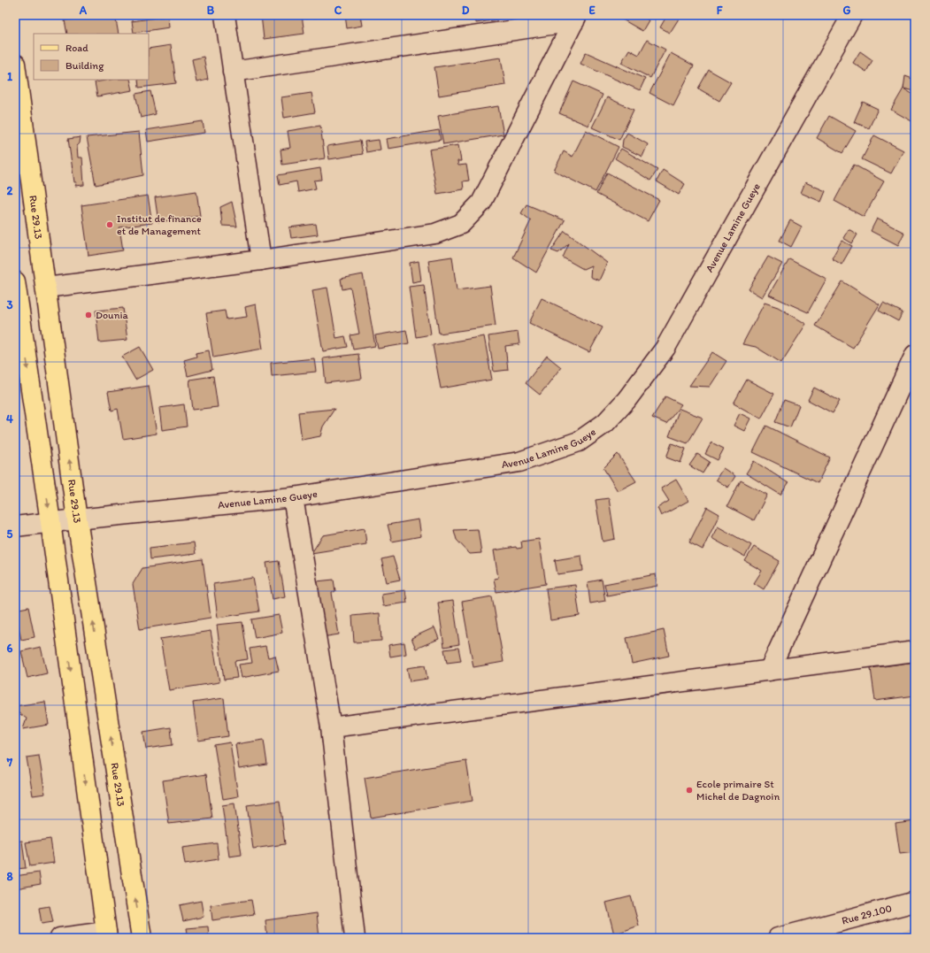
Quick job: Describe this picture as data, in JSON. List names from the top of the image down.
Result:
{
  "streets": {
    "main road": ["Rue 29.13"],
    "street": ["Avenue Lamine Gueye", "Rue 29.100"]
  },
  "crossings": [
    ["Rue 29.13", "Avenue Lamine Gueye"]
  ],
  "places": ["Institut de finance et de Management", "Dounia", "Ecole primaire St Michel de Dagnoin"],
  "legend": ["Road", "Building"],
  "grid": {
    "columns": [
      "A",
      "B",
      "C",
      "D",
      "E",
      "F",
      "G"
    ],
    "rows": [
      "1",
      "2",
      "3",
      "4",
      "5",
      "6",
      "7",
      "8"
    ]
  }
}
